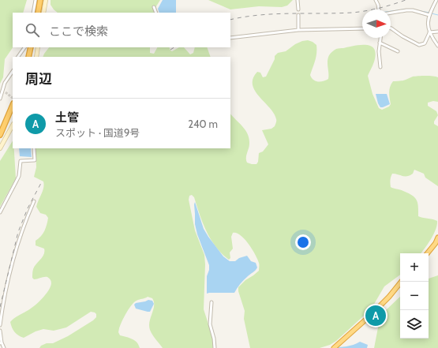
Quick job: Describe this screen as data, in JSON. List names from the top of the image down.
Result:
{
  "north": "right",
  "page": {
    "search": "ここで検索",
    "heading": "周辺",
    "list": [
      {
        "mark": "A",
        "name": "土管",
        "note": "スポット · 国道9号",
        "value": "240 m"
      }
    ],
    "map_buttons": ["+", "−"],
    "pins": "A"
  }
}
